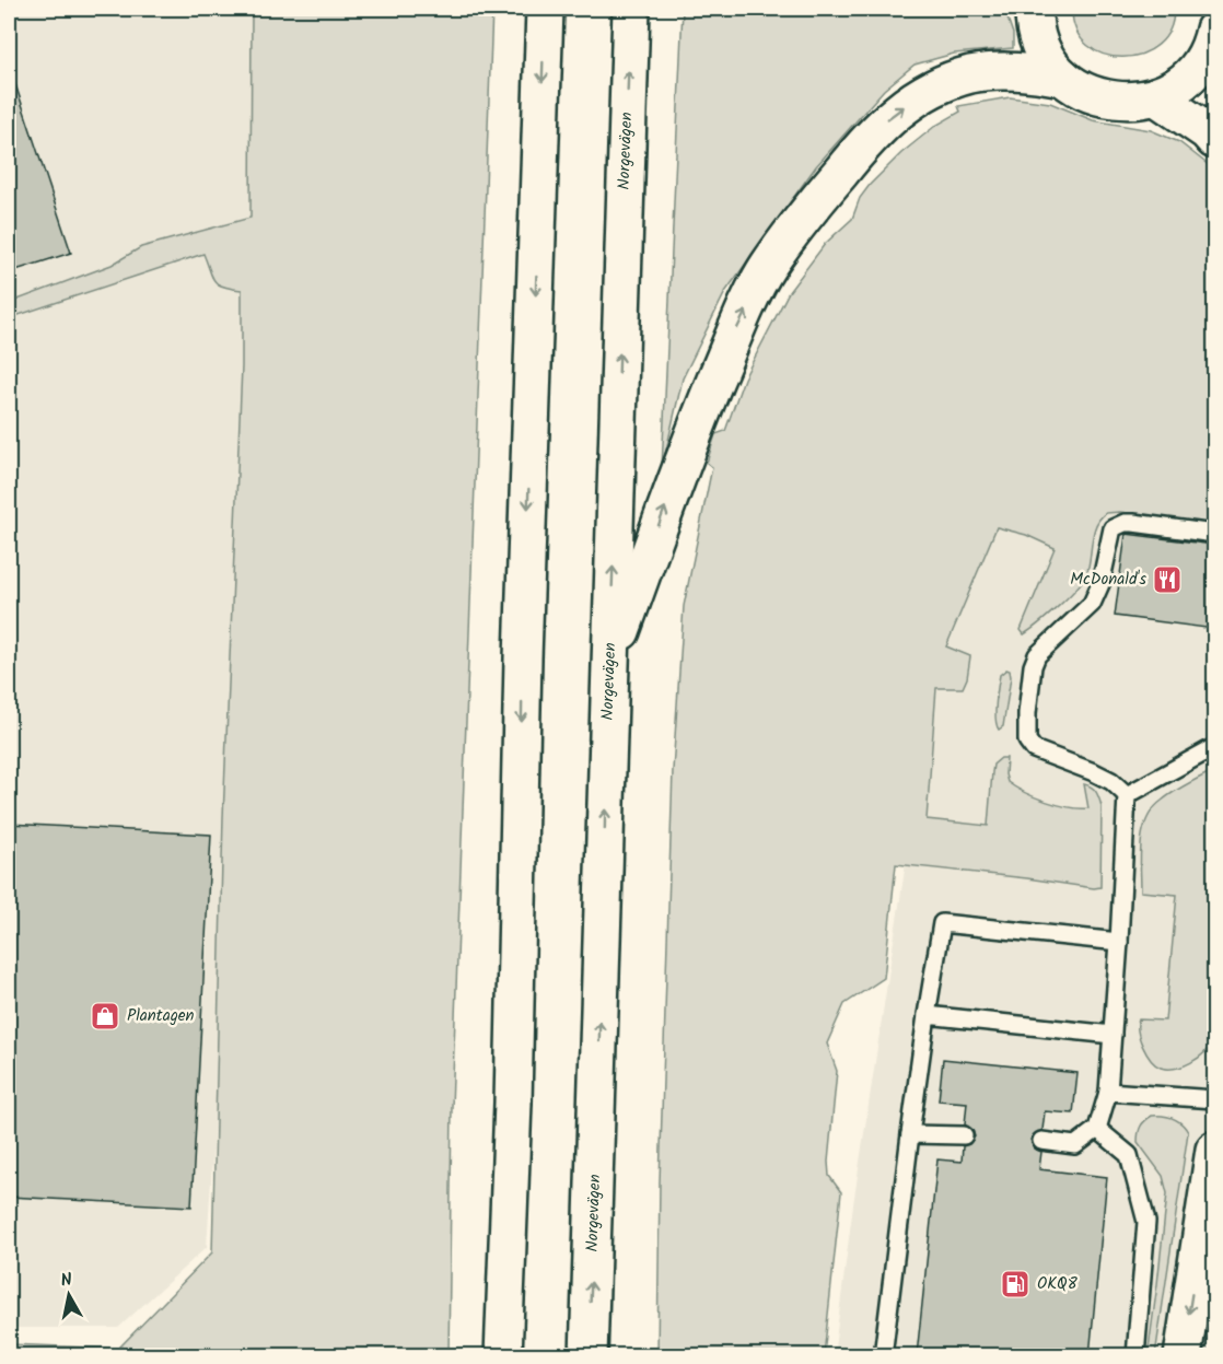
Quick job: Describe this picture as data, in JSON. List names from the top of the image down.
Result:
{
  "streets": {
    "main road": ["Norgevägen"]
  },
  "places": {
    "restaurant": ["McDonald's"],
    "shop": ["Plantagen"],
    "fuel station": ["OKQ8"]
  },
  "north": "top"
}
